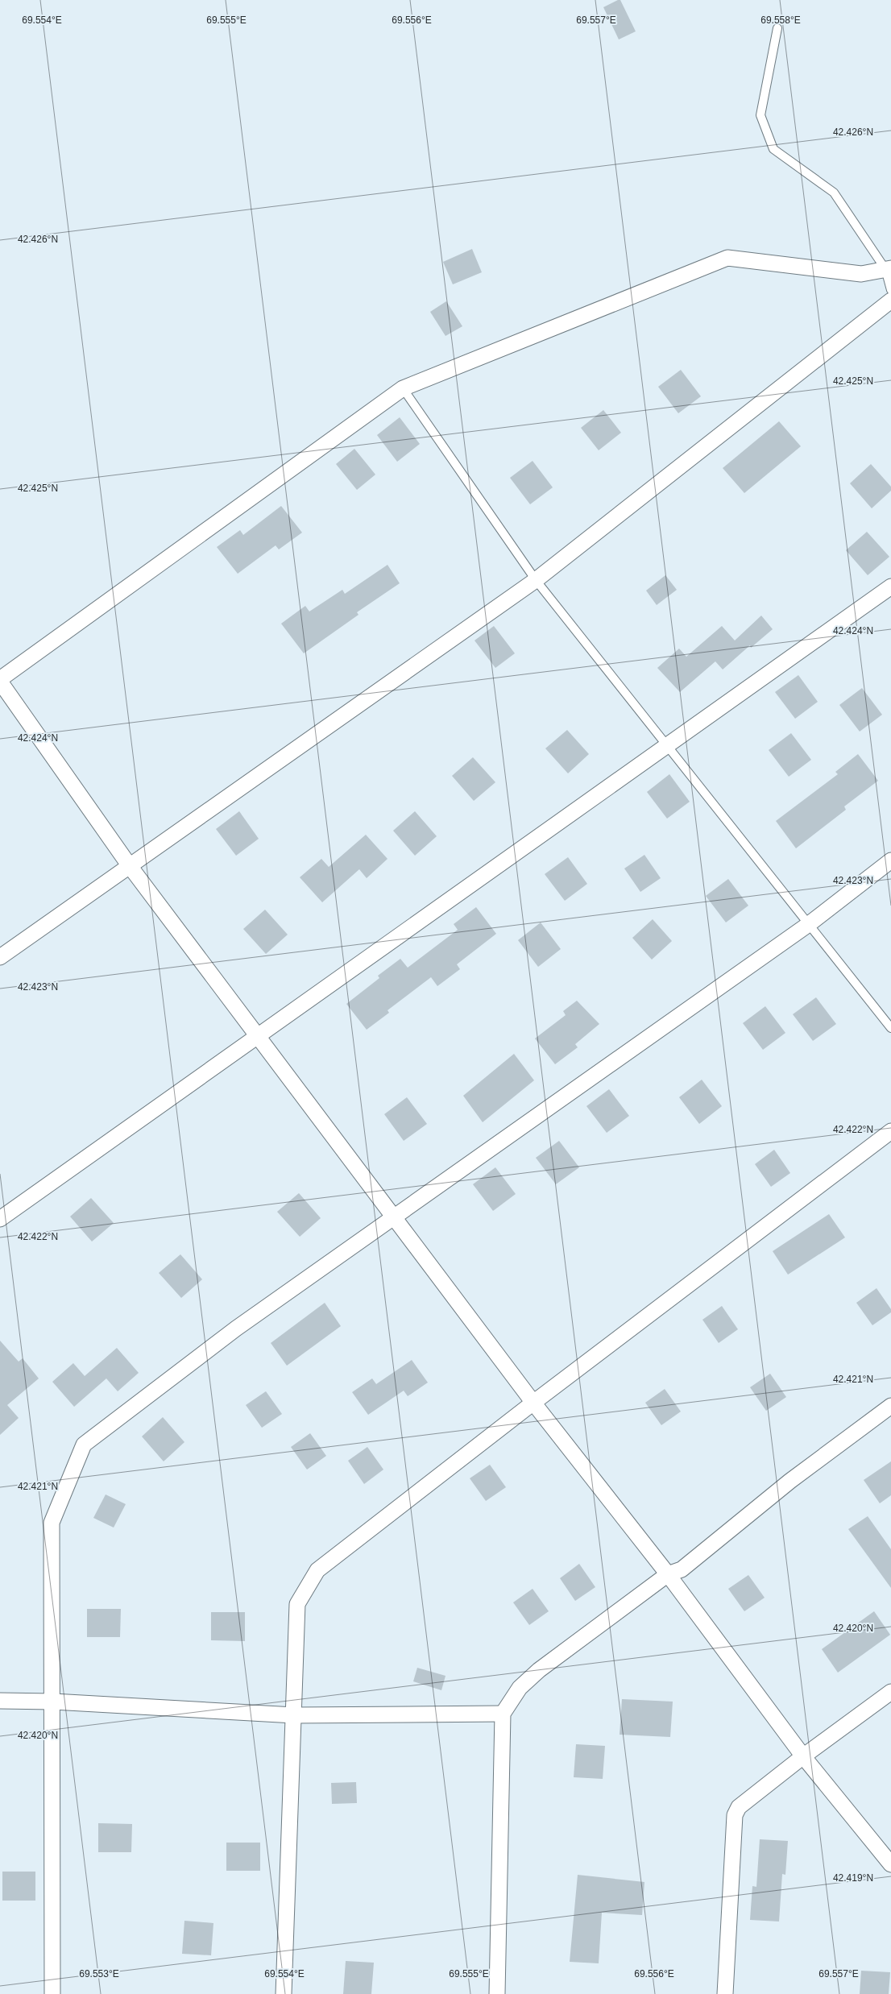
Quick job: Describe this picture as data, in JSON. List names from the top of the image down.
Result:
{
  "coordinates": [
    "69.554°E",
    "69.555°E",
    "69.556°E",
    "69.557°E",
    "69.558°E",
    "42.426°N",
    "42.425°N",
    "42.424°N",
    "42.423°N",
    "42.422°N",
    "42.421°N",
    "42.420°N",
    "42.419°N",
    "69.553°E"
  ]
}
